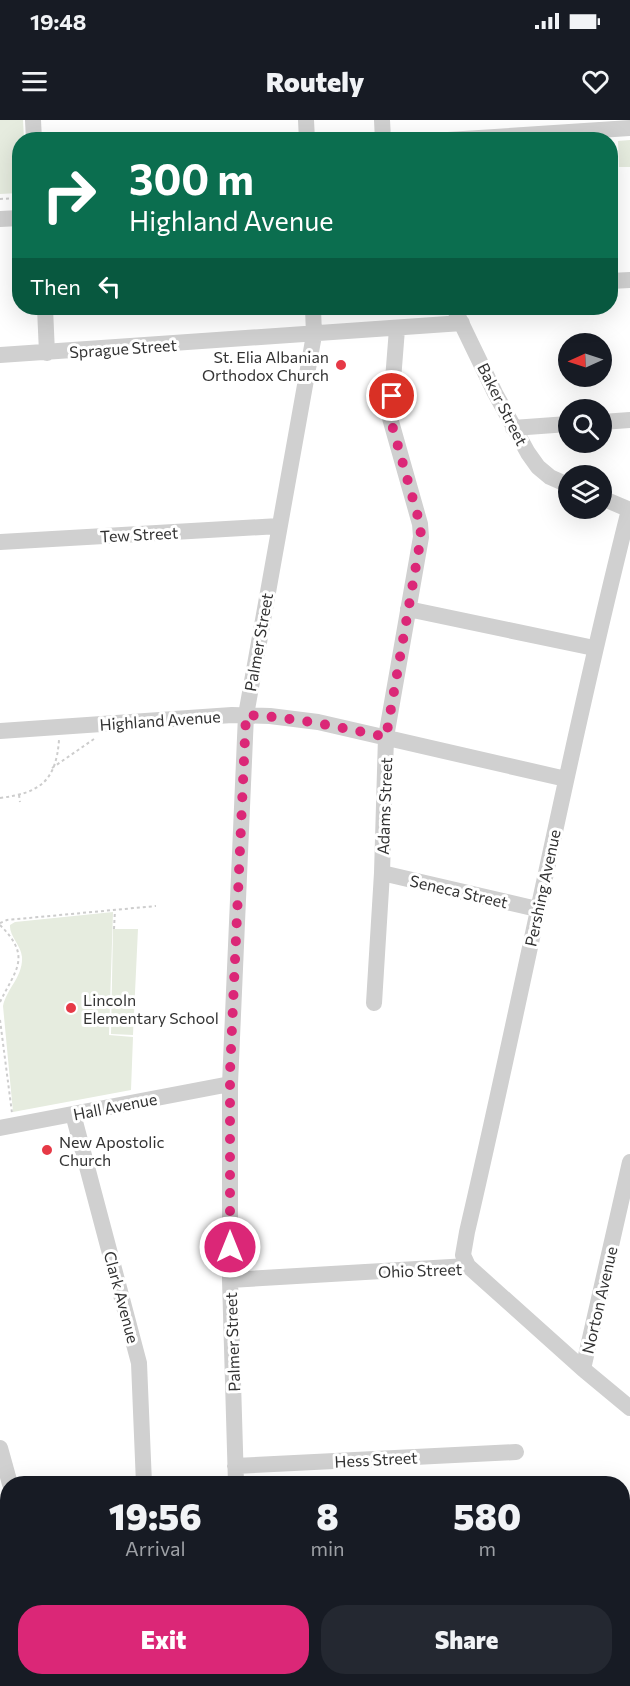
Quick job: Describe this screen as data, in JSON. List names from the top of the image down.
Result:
{
  "streets": {
    "street": [
      "Sprague Street",
      "Baker Street",
      "Tew Street",
      "Palmer Street",
      "Highland Avenue",
      "Adams Street",
      "Pershing Avenue",
      "Seneca Street",
      "Hall Avenue",
      "Ohio Street",
      "Clark Avenue",
      "Norton Avenue",
      "Hess Street"
    ]
  },
  "crossings": [
    ["Sprague Street", "Baker Street"],
    ["Sprague Street", "Palmer Street"],
    ["Sprague Street", "Adams Street"],
    ["Tew Street", "Palmer Street"],
    ["Palmer Street", "Highland Avenue"],
    ["Palmer Street", "Hall Avenue"],
    ["Palmer Street", "Ohio Street"],
    ["Palmer Street", "Hess Street"],
    ["Highland Avenue", "Adams Street"],
    ["Highland Avenue", "Pershing Avenue"],
    ["Adams Street", "Seneca Street"],
    ["Pershing Avenue", "Seneca Street"],
    ["Pershing Avenue", "Ohio Street"],
    ["Hall Avenue", "Clark Avenue"],
    ["Ohio Street", "Norton Avenue"]
  ],
  "places": ["St. Elia Albanian Orthodox Church", "Lincoln Elementary School", "New Apostolic Church"],
  "north": "left",
  "page": {
    "status": "19:48",
    "header": "Routely",
    "turn": ["300 m", "Highland Avenue"],
    "then": "Then",
    "eta": [
      "19:56",
      "Arrival",
      "8",
      "min",
      "580",
      "m"
    ],
    "buttons": ["Exit", "Share"]
  }
}
